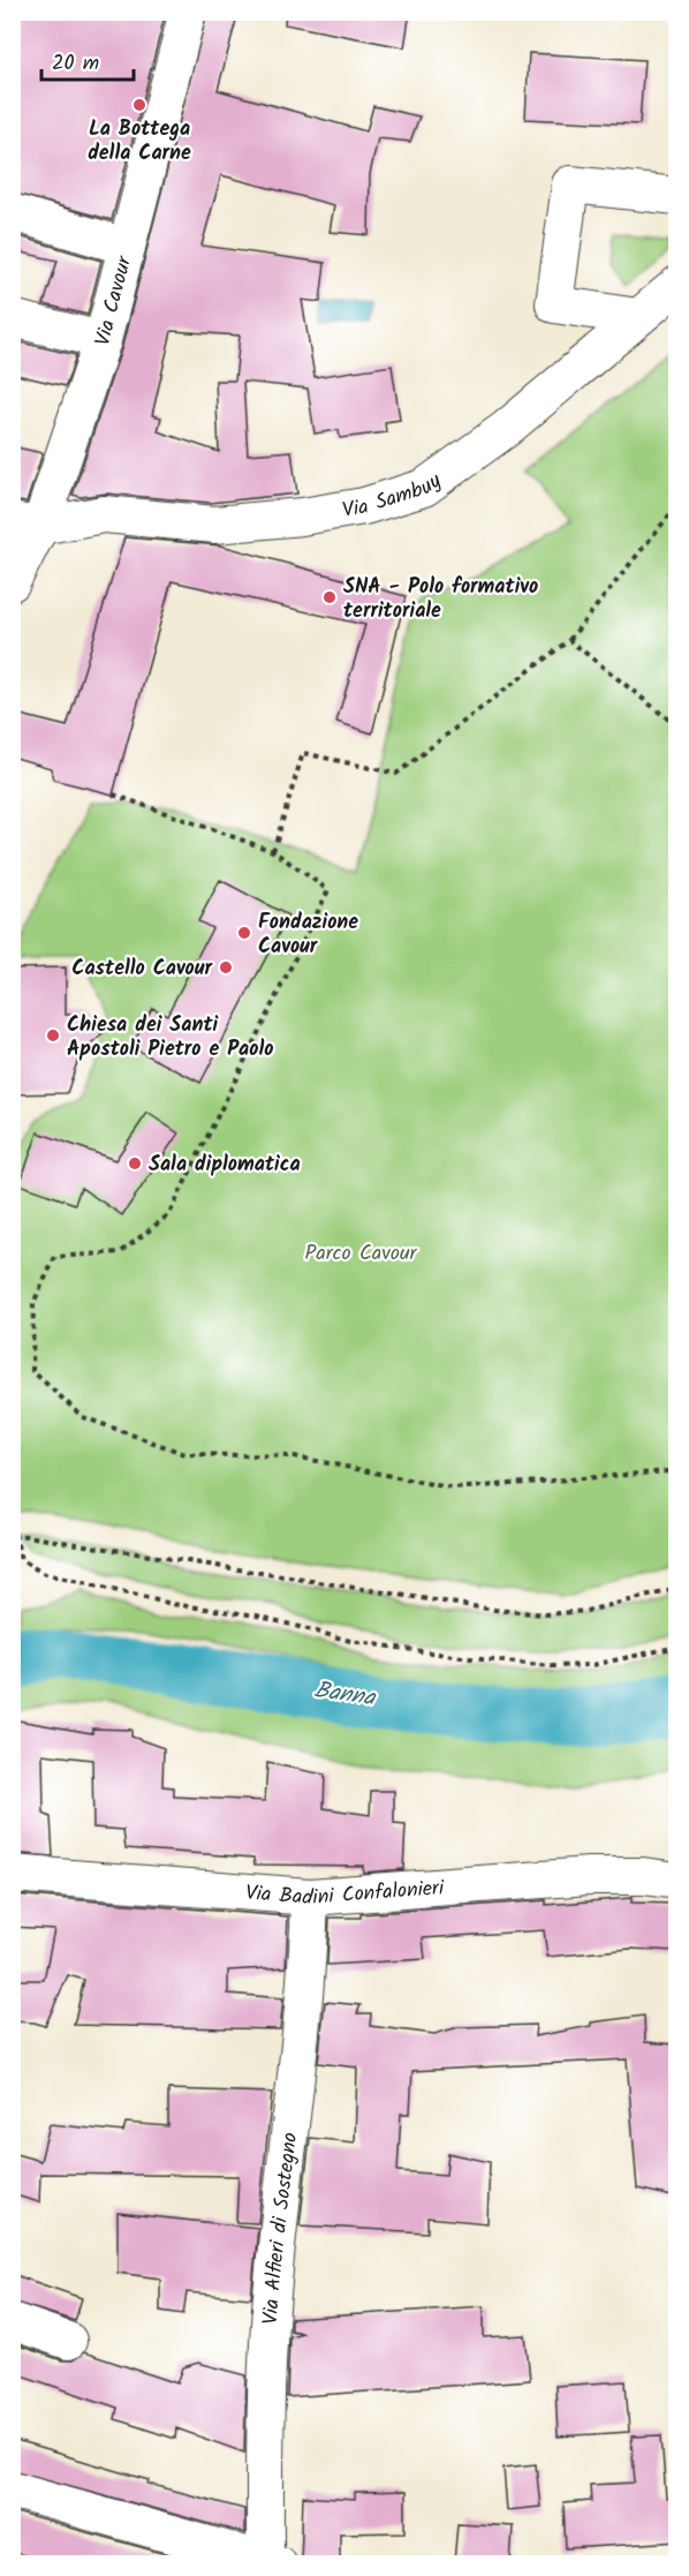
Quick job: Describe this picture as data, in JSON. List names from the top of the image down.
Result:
{
  "streets": {
    "street": [
      "Via Cavour",
      "Via Sambuy",
      "Via Badini Confalonieri",
      "Via Alfieri di Sostegno"
    ]
  },
  "crossings": [
    ["Via Cavour", "Via Sambuy"],
    ["Via Badini Confalonieri", "Via Alfieri di Sostegno"]
  ],
  "water": ["Banna"],
  "parks": ["Parco Cavour"],
  "places": [
    "La Bottega della Carne",
    "SNA - Polo formativo territoriale",
    "Fondazione Cavour",
    "Castello Cavour",
    "Chiesa dei Santi Apostoli Pietro e Paolo",
    "Sala diplomatica"
  ],
  "scale_bar": "20 m"
}
